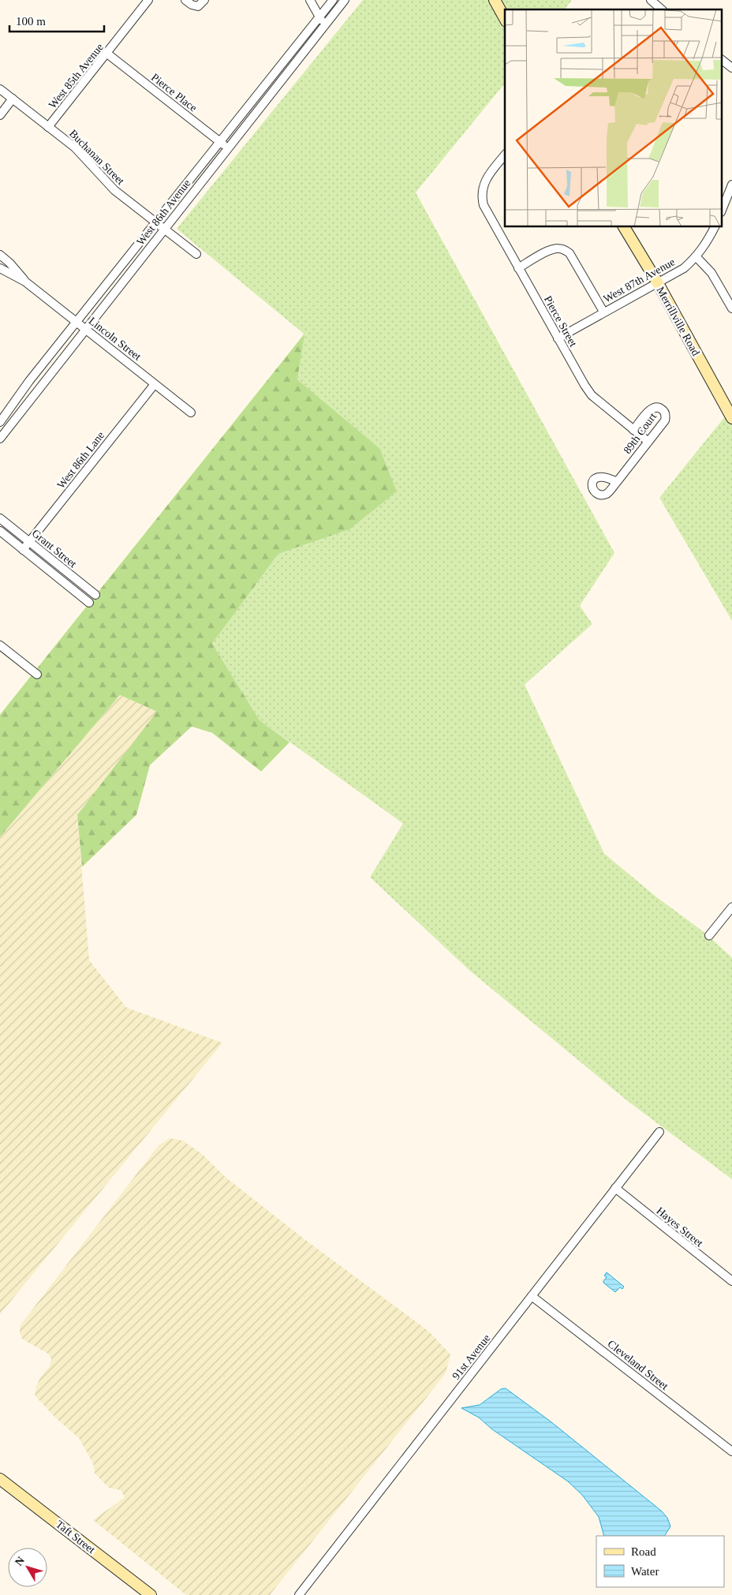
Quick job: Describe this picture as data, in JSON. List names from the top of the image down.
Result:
{
  "streets": {
    "street": [
      "West 85th Avenue",
      "Pierce Place",
      "Buchanan Street",
      "West 86th Avenue",
      "West 87th Avenue",
      "Pierce Street",
      "Merrillville Road",
      "Lincoln Street",
      "89th Court",
      "West 86th Lane",
      "Grant Street",
      "Hayes Street",
      "91st Avenue",
      "Cleveland Street",
      "Taft Street"
    ]
  },
  "crossings": [
    ["West 85th Avenue", "Pierce Place"],
    ["West 85th Avenue", "Buchanan Street"],
    ["Pierce Place", "West 86th Avenue"],
    ["Buchanan Street", "West 86th Avenue"],
    ["West 86th Avenue", "Lincoln Street"],
    ["West 87th Avenue", "Pierce Street"],
    ["West 87th Avenue", "Merrillville Road"],
    ["Pierce Street", "89th Court"],
    ["Lincoln Street", "West 86th Lane"],
    ["West 86th Lane", "Grant Street"],
    ["Hayes Street", "91st Avenue"],
    ["91st Avenue", "Cleveland Street"]
  ],
  "legend": ["Road", "Water"],
  "scale_bar": "100 m",
  "north": "top left"
}
